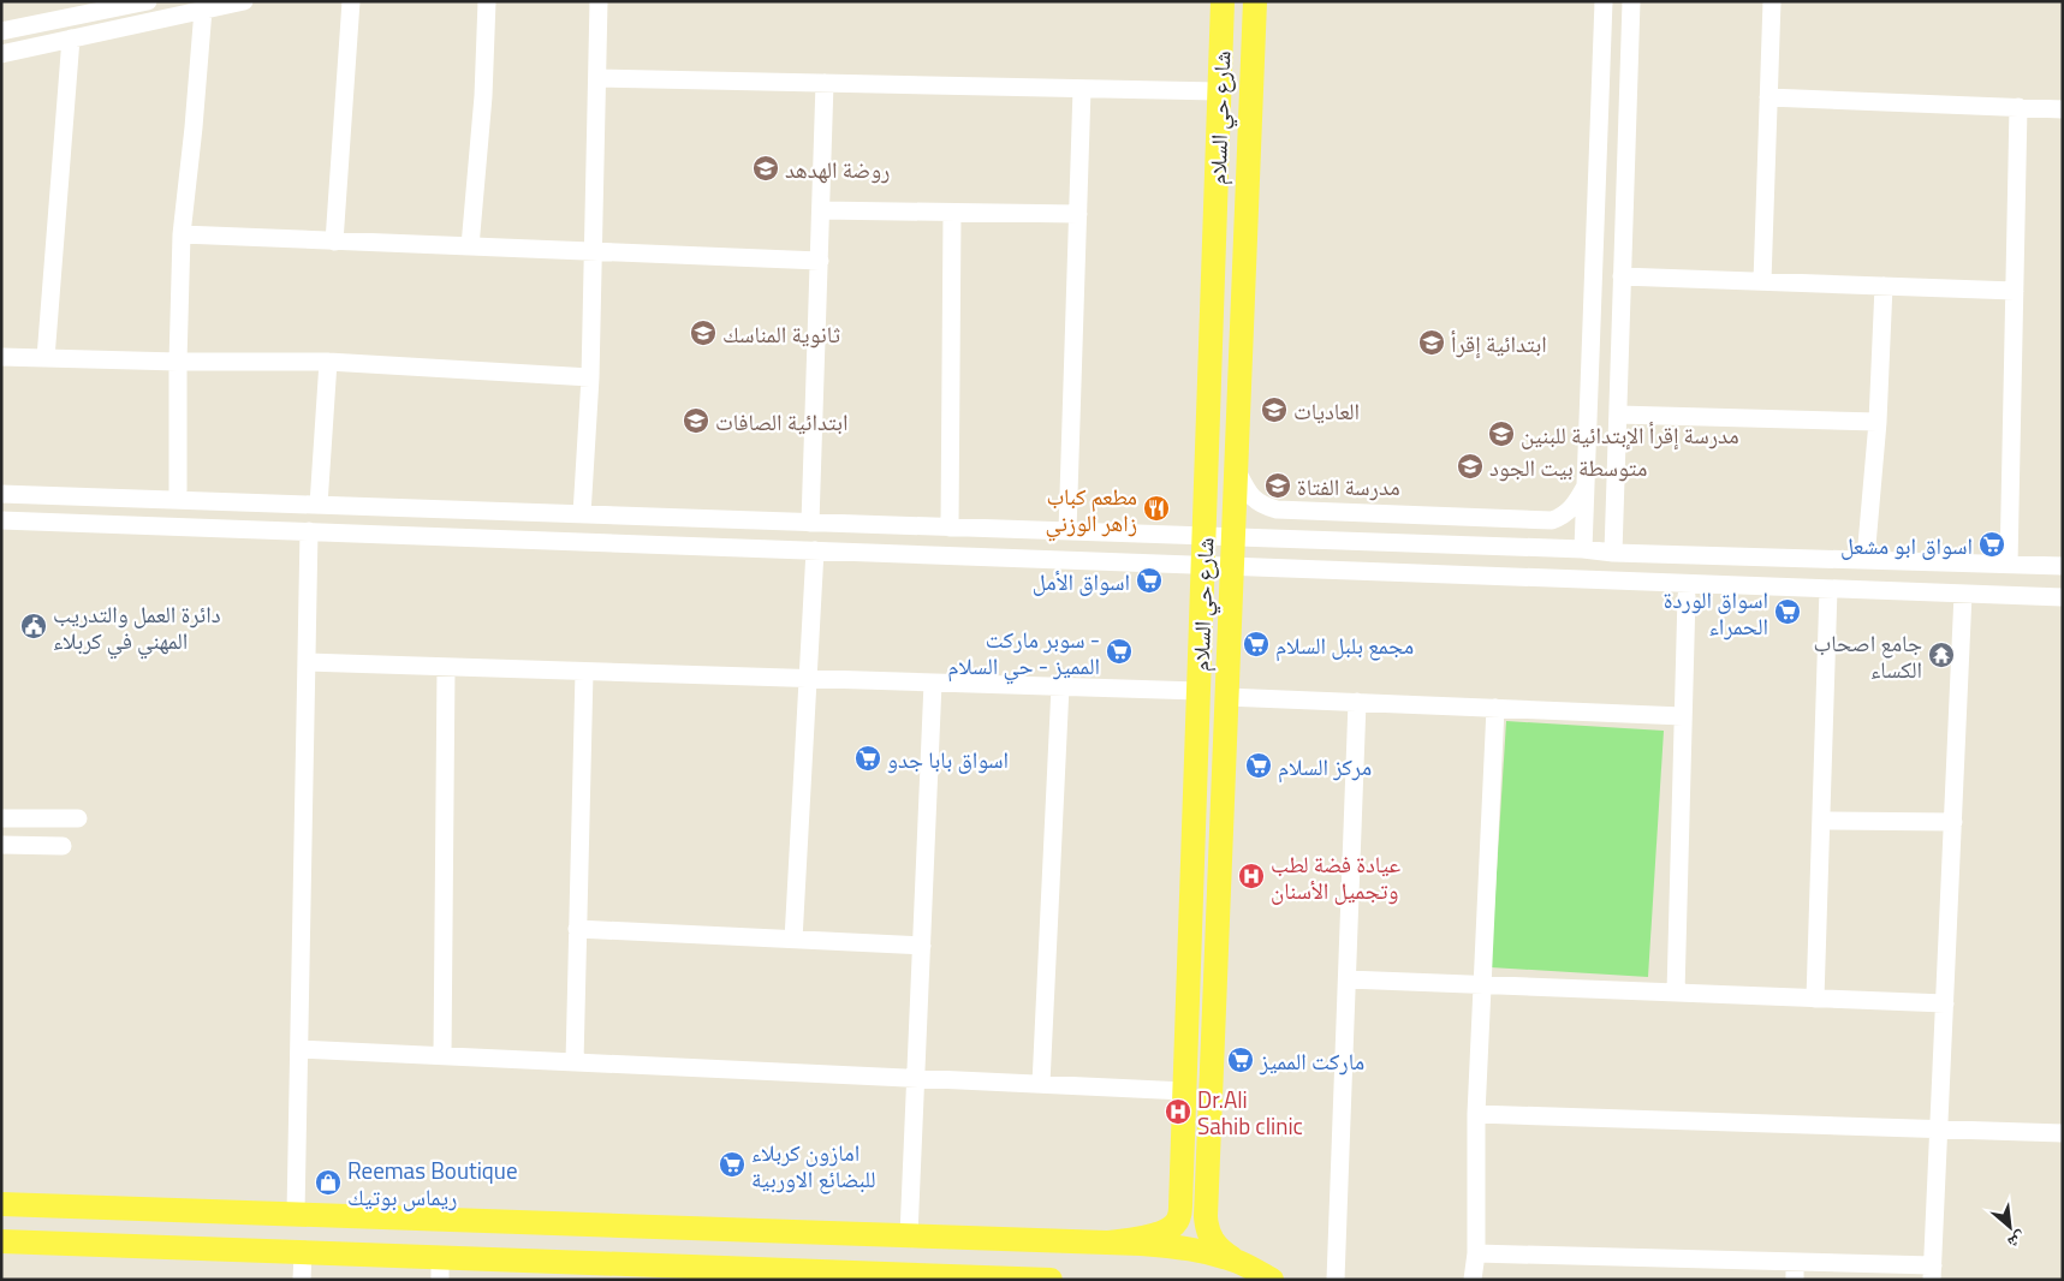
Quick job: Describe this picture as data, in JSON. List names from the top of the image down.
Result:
{
  "streets": {
    "main road": ["شارع حي السلام"]
  },
  "places": {
    "school or university": [
      "روضة الهدهد",
      "ثانوية المناسك",
      "ابتدائية إقرأ",
      "العاديات",
      "ابتدائية الصافات",
      "مدرسة إقرأ الإبتدائية للبنين",
      "متوسطة بيت الجود",
      "مدرسة الفتاة"
    ],
    "restaurant": ["مطعم كباب زاهر الوزني"],
    "supermarket": [
      "اسواق ابو مشعل",
      "اسواق الأمل",
      "اسواق الوردة الحمراء",
      "مجمع بلبل السلام",
      "سوبر ماركت - المميز - حي السلام",
      "اسواق بابا جدو",
      "مركز السلام",
      "ماركت المميز",
      "امازون كربلاء للبضائع الاوربية"
    ],
    "public building": ["دائرة العمل والتدريب المهني في كربلاء"],
    "temple": ["جامع اصحاب الكساء"],
    "hospital": ["عيادة فضة لطب وتجميل الأسنان", "Dr.Ali Sahib clinic"],
    "shop": ["Reemas Boutique ريماس بوتيك"]
  },
  "north": "bottom right"
}
